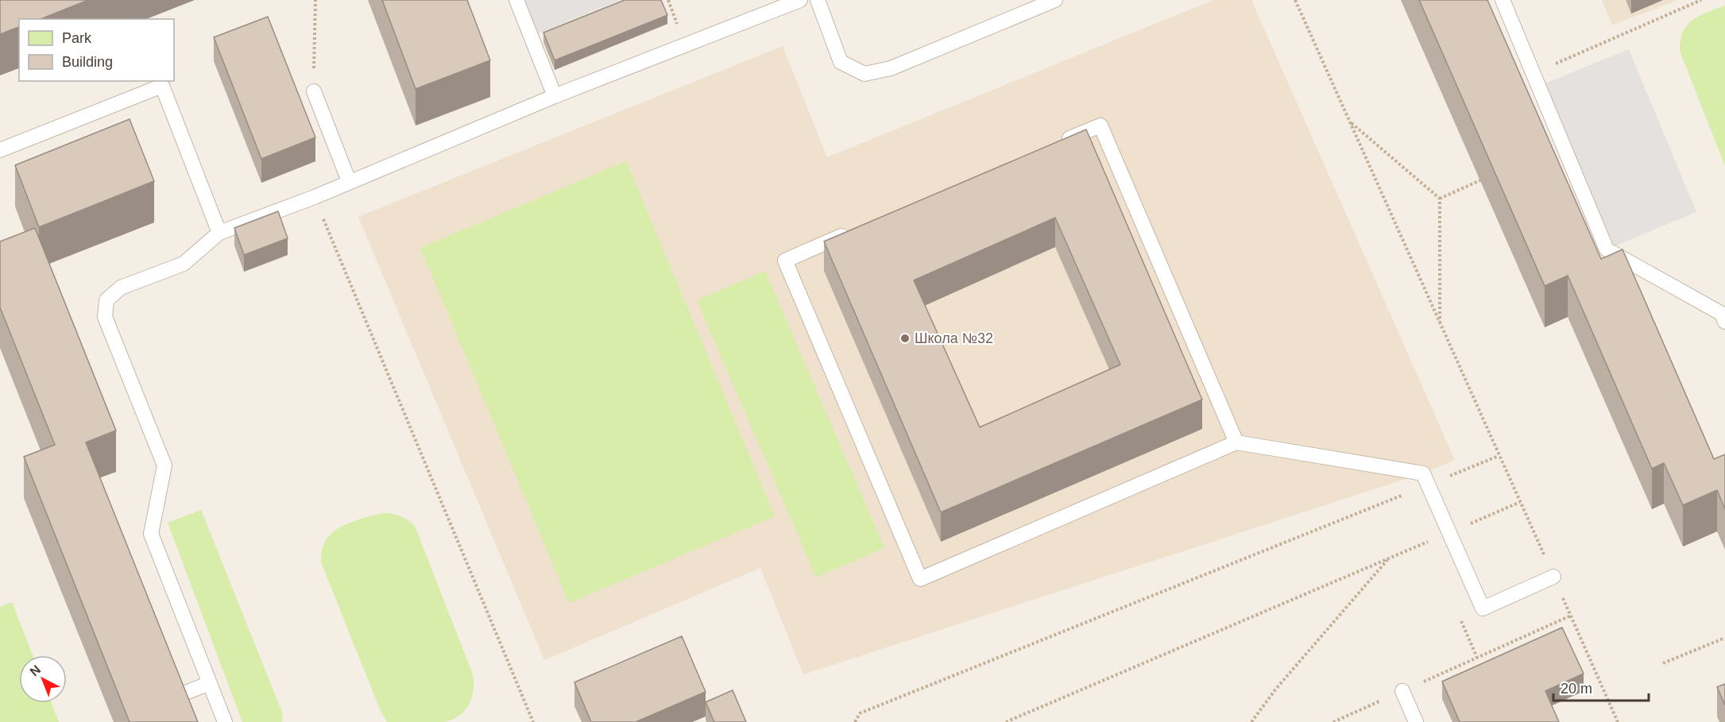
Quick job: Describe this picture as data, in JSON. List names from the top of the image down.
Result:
{
  "places": ["Школа №32"],
  "legend": ["Park", "Building"],
  "scale_bar": "20 m",
  "north": "top left"
}
